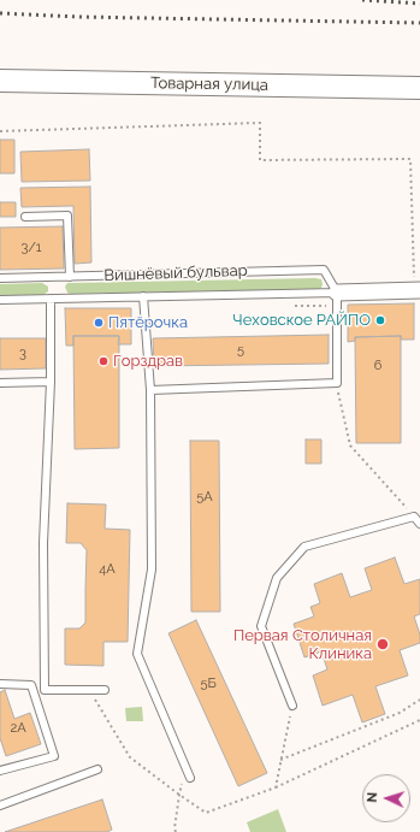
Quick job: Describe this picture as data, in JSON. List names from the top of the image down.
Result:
{
  "streets": {
    "street": ["Товарная улица", "Вишнёвый бульвар"]
  },
  "places": [
    "Чеховское РАЙПО",
    "Пятёрочка",
    "Горздрав",
    "Первая Столичная Клиника"
  ],
  "house_numbers": [
    "3/1",
    "5",
    "3",
    "6",
    "5А",
    "4А",
    "5Б",
    "2А"
  ],
  "north": "left"
}
